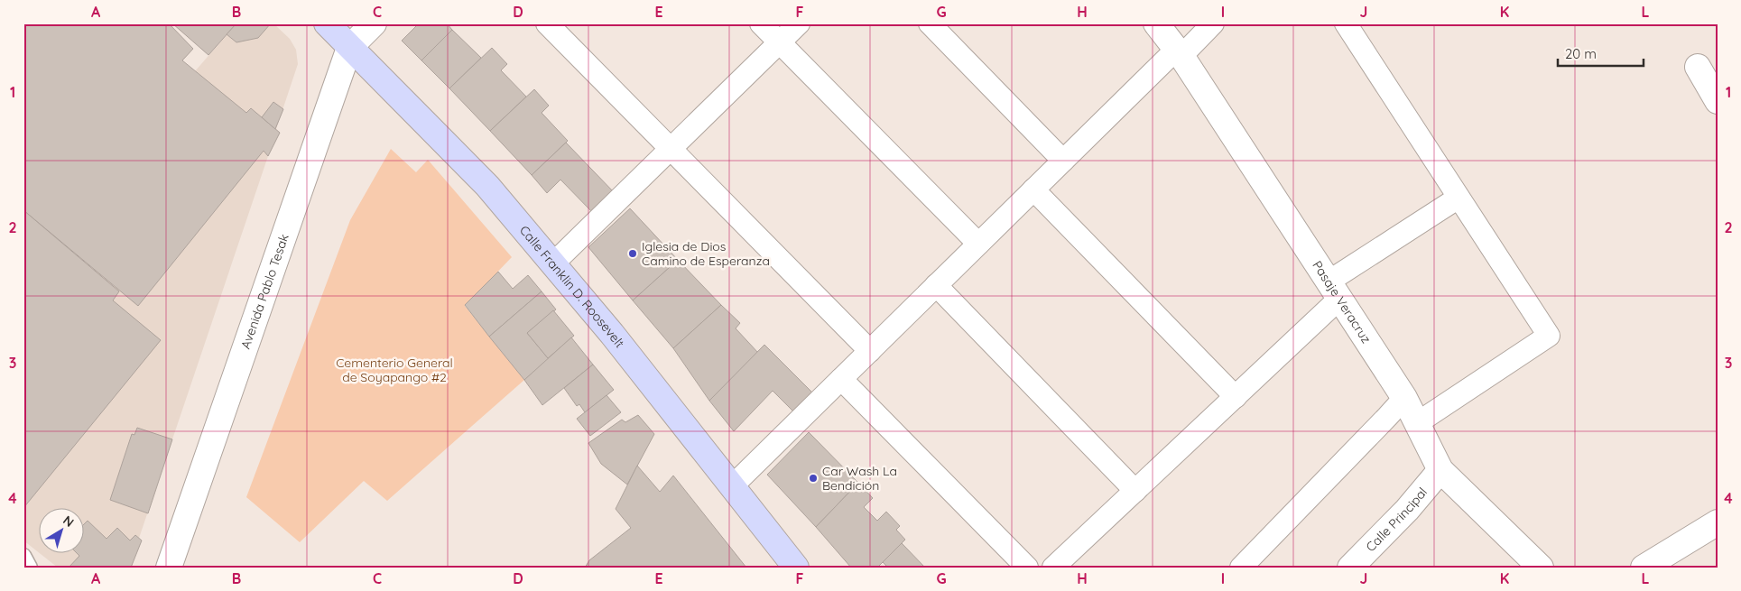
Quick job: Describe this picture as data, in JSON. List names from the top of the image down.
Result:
{
  "streets": {
    "main road": ["Calle Franklin D. Roosevelt"],
    "street": ["Avenida Pablo Tesak", "Pasaje Veracruz", "Calle Principal"]
  },
  "crossings": [
    ["Calle Franklin D. Roosevelt", "Avenida Pablo Tesak"],
    ["Pasaje Veracruz", "Calle Principal"]
  ],
  "parks": ["Cementerio General de Soyapango #2"],
  "places": ["Iglesia de Dios Camino de Esperanza", "Car Wash La Bendición"],
  "scale_bar": "20 m",
  "north": "top right",
  "grid": {
    "columns": [
      "A",
      "B",
      "C",
      "D",
      "E",
      "F",
      "G",
      "H",
      "I",
      "J",
      "K",
      "L"
    ],
    "rows": [
      "1",
      "2",
      "3",
      "4"
    ]
  }
}
